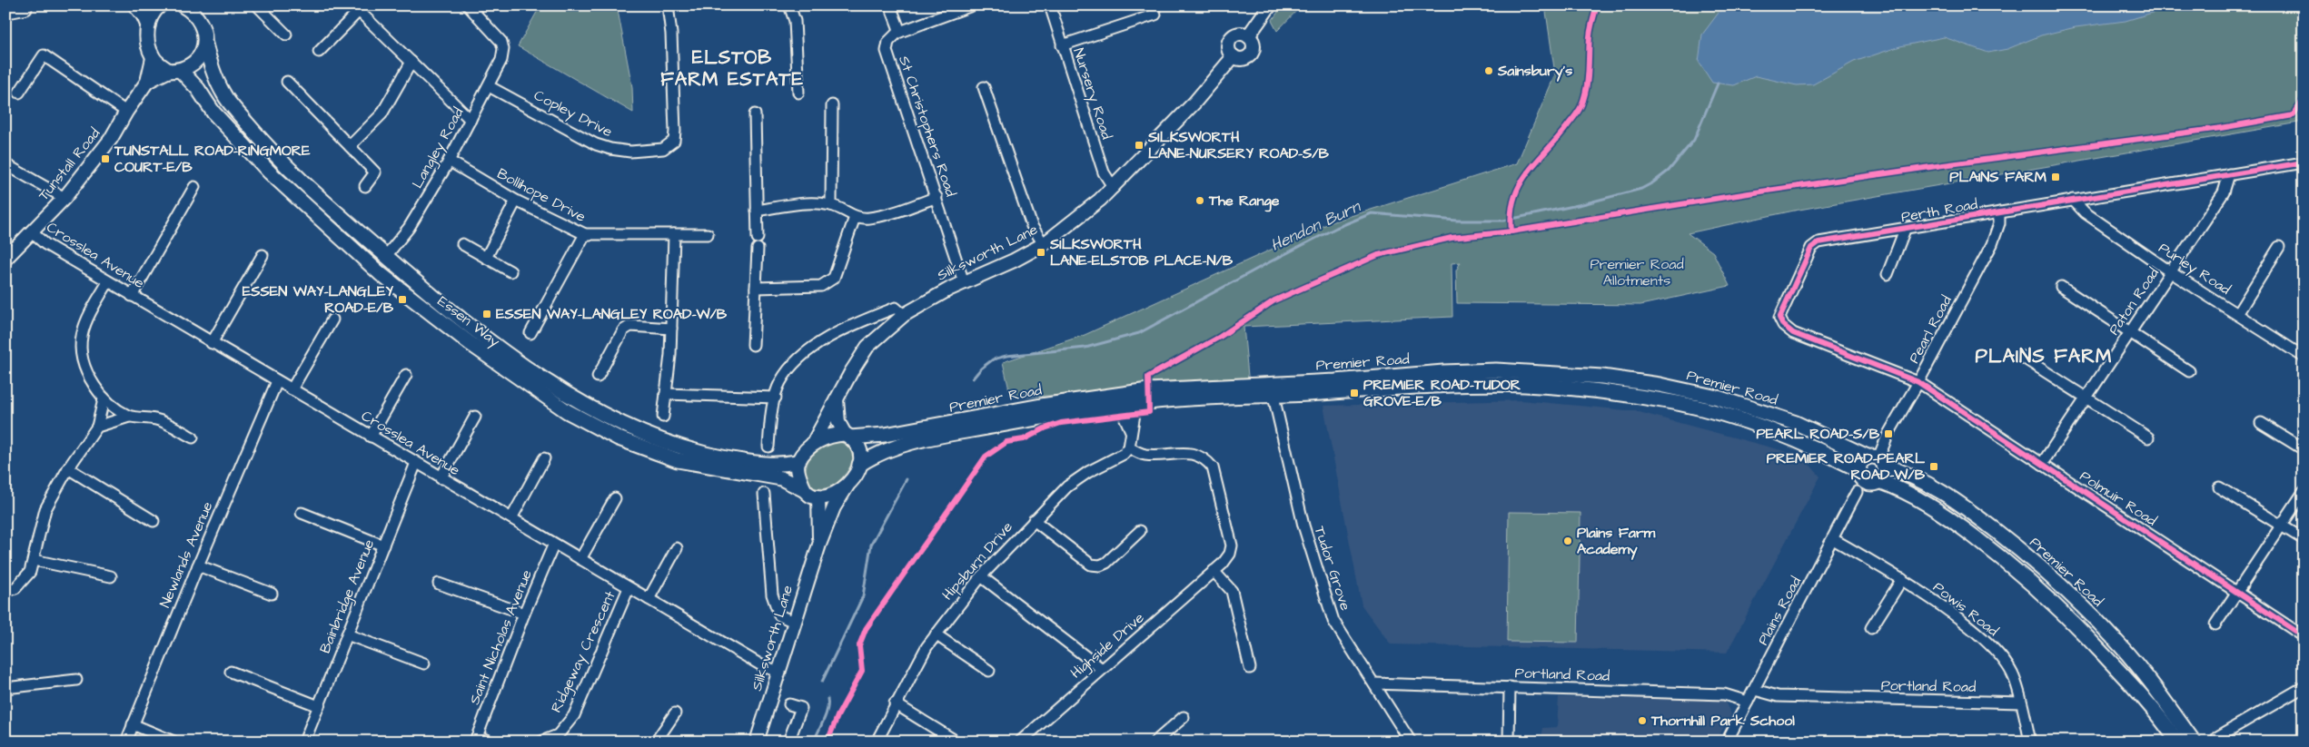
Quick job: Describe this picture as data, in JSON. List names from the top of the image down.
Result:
{
  "streets": {
    "main road": ["Tunstall Road", "Essen Way", "Premier Road"],
    "street": [
      "Nursery Road",
      "Copley Drive",
      "St Christophers Road",
      "Langley Road",
      "Bollihope Drive",
      "Perth Road",
      "Silksworth Lane",
      "Crosslea Avenue",
      "Purley Road",
      "Paton Road",
      "Pearl Road",
      "Polmuir Road",
      "Newlands Avenue",
      "Hipsburn Drive",
      "Tudor Grove",
      "Bainbridge Avenue",
      "Powis Road",
      "Plains Road",
      "Saint Nicholas Avenue",
      "Highside Drive",
      "Ridgeway Crescent",
      "Portland Road"
    ]
  },
  "crossings": [
    ["Nursery Road", "Silksworth Lane"],
    ["Copley Drive", "Langley Road"],
    ["St Christophers Road", "Silksworth Lane"],
    ["Langley Road", "Bollihope Drive"],
    ["Langley Road", "Essen Way"],
    ["Tunstall Road", "Crosslea Avenue"],
    ["Tunstall Road", "Essen Way"],
    ["Perth Road", "Purley Road"],
    ["Perth Road", "Paton Road"],
    ["Perth Road", "Pearl Road"],
    ["Perth Road", "Polmuir Road"],
    ["Silksworth Lane", "Crosslea Avenue"],
    ["Silksworth Lane", "Essen Way"],
    ["Silksworth Lane", "Premier Road"],
    ["Crosslea Avenue", "Newlands Avenue"],
    ["Crosslea Avenue", "Bainbridge Avenue"],
    ["Crosslea Avenue", "Saint Nicholas Avenue"],
    ["Crosslea Avenue", "Ridgeway Crescent"],
    ["Purley Road", "Paton Road"],
    ["Paton Road", "Polmuir Road"],
    ["Essen Way", "Premier Road"],
    ["Pearl Road", "Premier Road"],
    ["Pearl Road", "Polmuir Road"],
    ["Premier Road", "Tudor Grove"],
    ["Hipsburn Drive", "Highside Drive"],
    ["Tudor Grove", "Portland Road"],
    ["Powis Road", "Plains Road"],
    ["Powis Road", "Portland Road"],
    ["Plains Road", "Portland Road"]
  ],
  "districts": ["ELSTOB FARM ESTATE", "PLAINS FARM"],
  "water": ["Hendon Burn"],
  "parks": ["Premier Road Allotments"],
  "places": {
    "other": [
      "Sainsbury's",
      "The Range",
      "Plains Farm Academy",
      "Thornhill Park School"
    ],
    "transit": [
      "SILKSWORTH LANE-NURSERY ROAD-S/B",
      "TUNSTALL ROAD-RINGMORE COURT-E/B",
      "PLAINS FARM",
      "SILKSWORTH LANE-ELSTOB PLACE-N/B",
      "ESSEN WAY-LANGLEY ROAD-E/B",
      "ESSEN WAY-LANGLEY ROAD-W/B",
      "PREMIER ROAD-TUDOR GROVE-E/B",
      "PEARL ROAD-S/B",
      "PREMIER ROAD-PEARL ROAD-W/B"
    ]
  }
}
